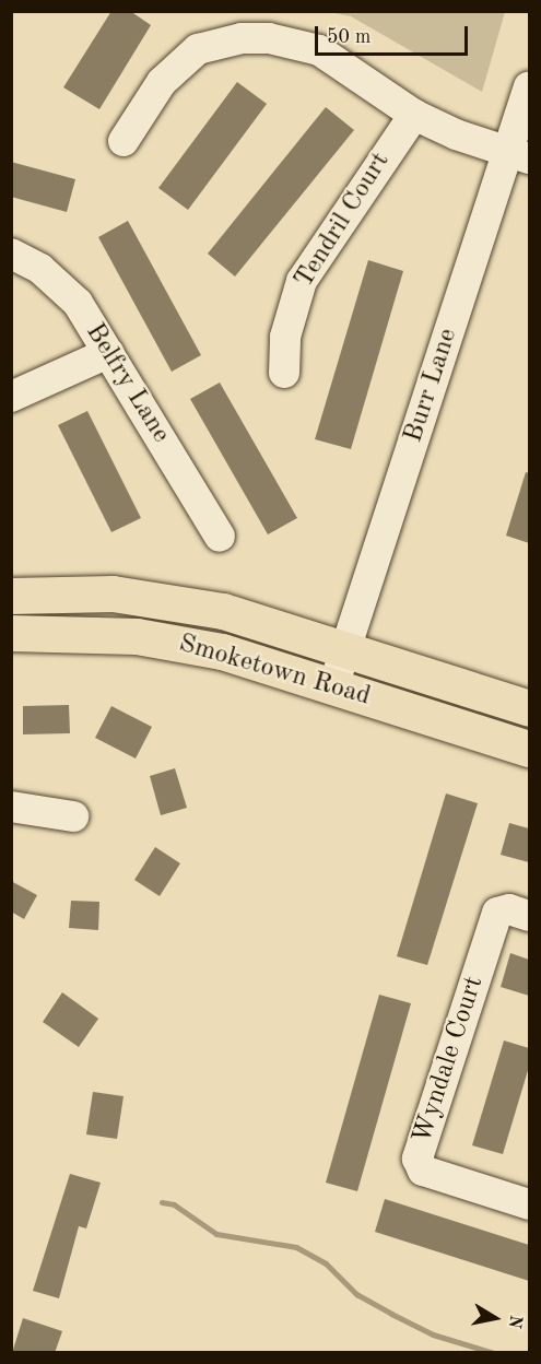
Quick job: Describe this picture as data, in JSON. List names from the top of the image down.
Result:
{
  "streets": {
    "main road": ["Smoketown Road"],
    "street": [
      "Tendril Court",
      "Belfry Lane",
      "Burr Lane",
      "Wyndale Court"
    ]
  },
  "crossings": [
    ["Burr Lane", "Smoketown Road"]
  ],
  "scale_bar": "50 m",
  "north": "right"
}
